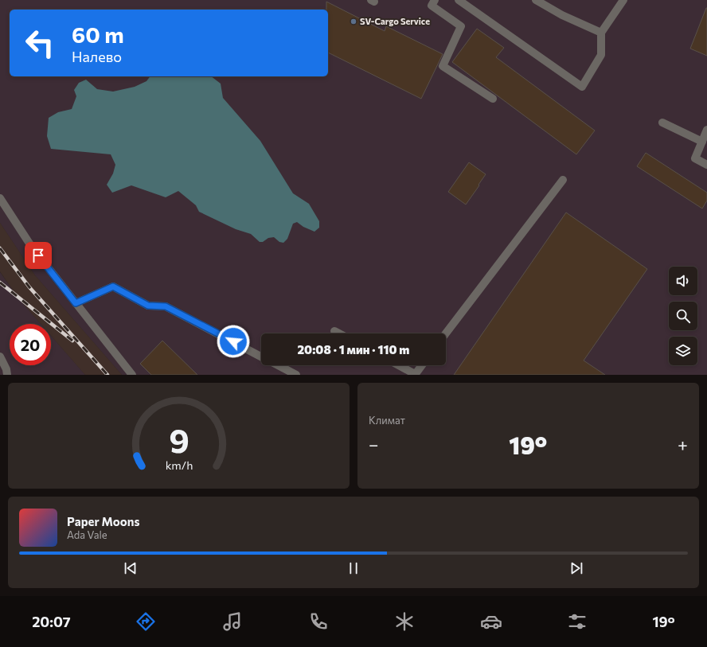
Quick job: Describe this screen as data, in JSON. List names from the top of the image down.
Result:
{
  "places": ["SV-Cargo Service"],
  "page": {
    "turn": ["60 m", "Налево"],
    "limit": "20",
    "trip": "20:08 · 1 мин · 110 m",
    "tile": "Климат",
    "heat": ["−", "19°", "+"],
    "song": ["Paper Moons", "Ada Vale"],
    "tabs": ["20:07", "19°"],
    "gauge": ["9", "km/h"]
  }
}
